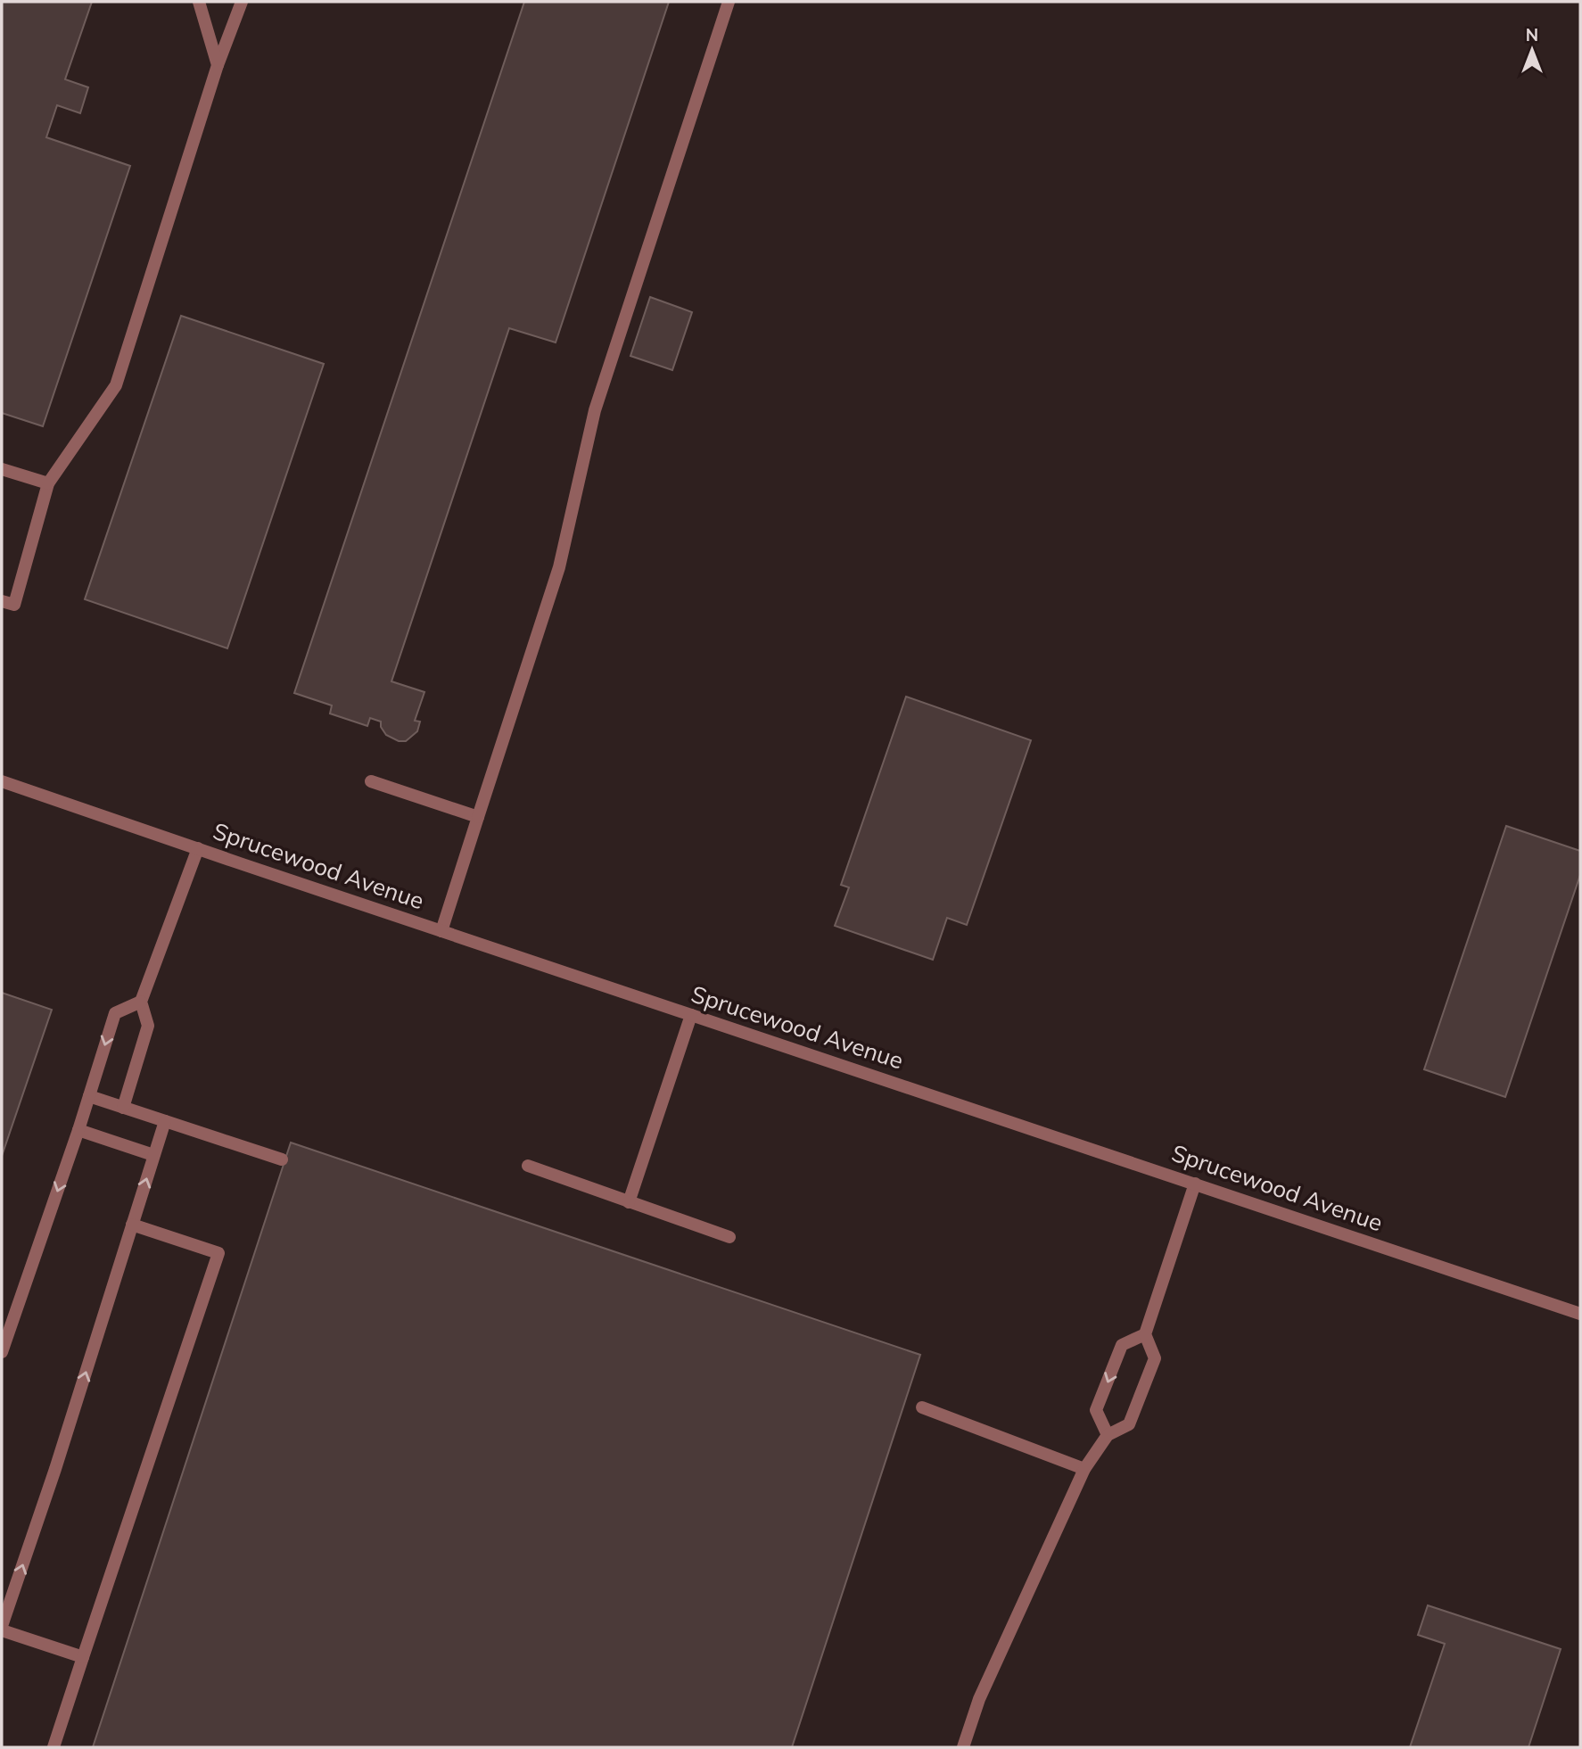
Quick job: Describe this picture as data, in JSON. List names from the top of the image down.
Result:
{
  "streets": {
    "street": ["Sprucewood Avenue"]
  },
  "north": "top"
}
